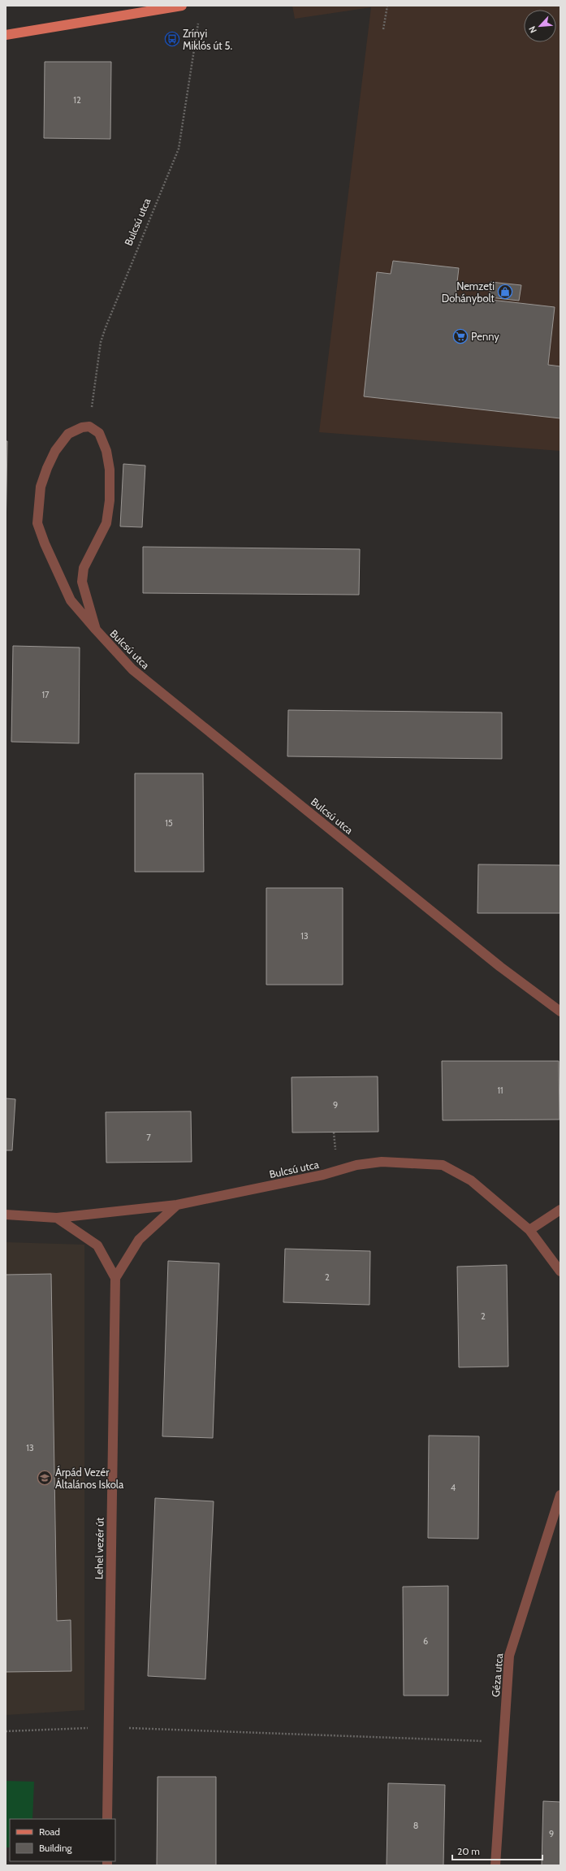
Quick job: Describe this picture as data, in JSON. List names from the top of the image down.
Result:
{
  "streets": {
    "street": ["Bulcsú utca", "Lehel vezér út", "Géza utca"]
  },
  "places": {
    "bus stop": ["Zrínyi Miklós út 5."],
    "shop": ["Nemzeti Dohánybolt"],
    "supermarket": ["Penny"],
    "school or university": ["Árpád Vezér Általános Iskola"]
  },
  "house_numbers": [
    "12",
    "17",
    "15",
    "13",
    "11",
    "9",
    "7",
    "2",
    "2",
    "13",
    "4",
    "6",
    "8",
    "9"
  ],
  "legend": ["Road", "Building"],
  "scale_bar": "20 m",
  "north": "bottom left"
}
